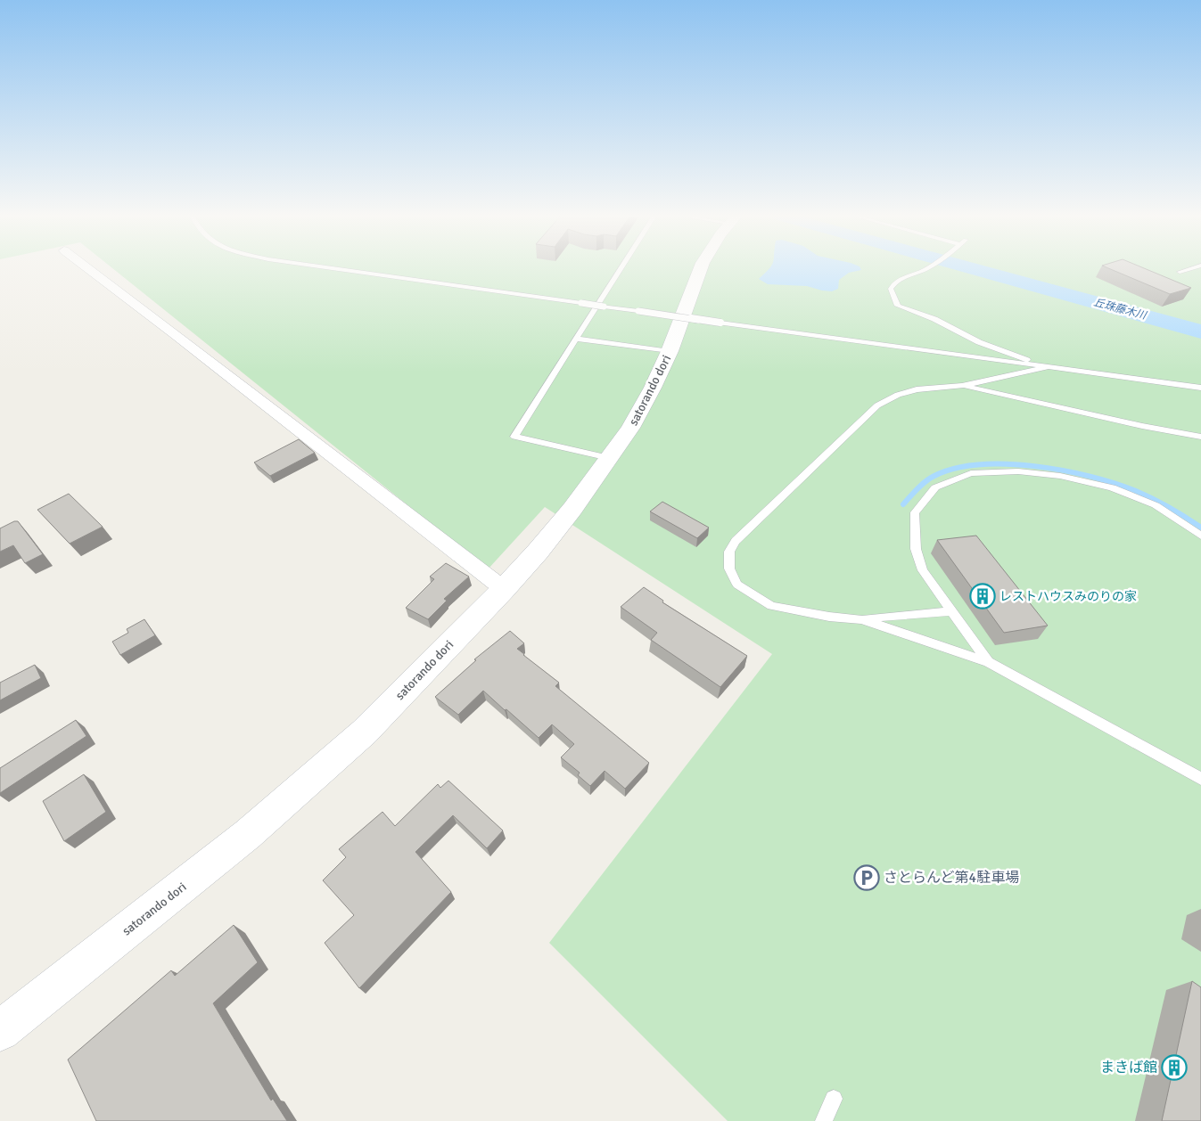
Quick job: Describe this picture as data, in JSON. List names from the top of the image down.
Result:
{
  "streets": {
    "street": ["satorando dori"]
  },
  "water": ["丘珠藤木川"],
  "places": {
    "building": ["レストハウスみのりの家", "まきば館"],
    "parking": ["さとらんど第4駐車場"]
  }
}
